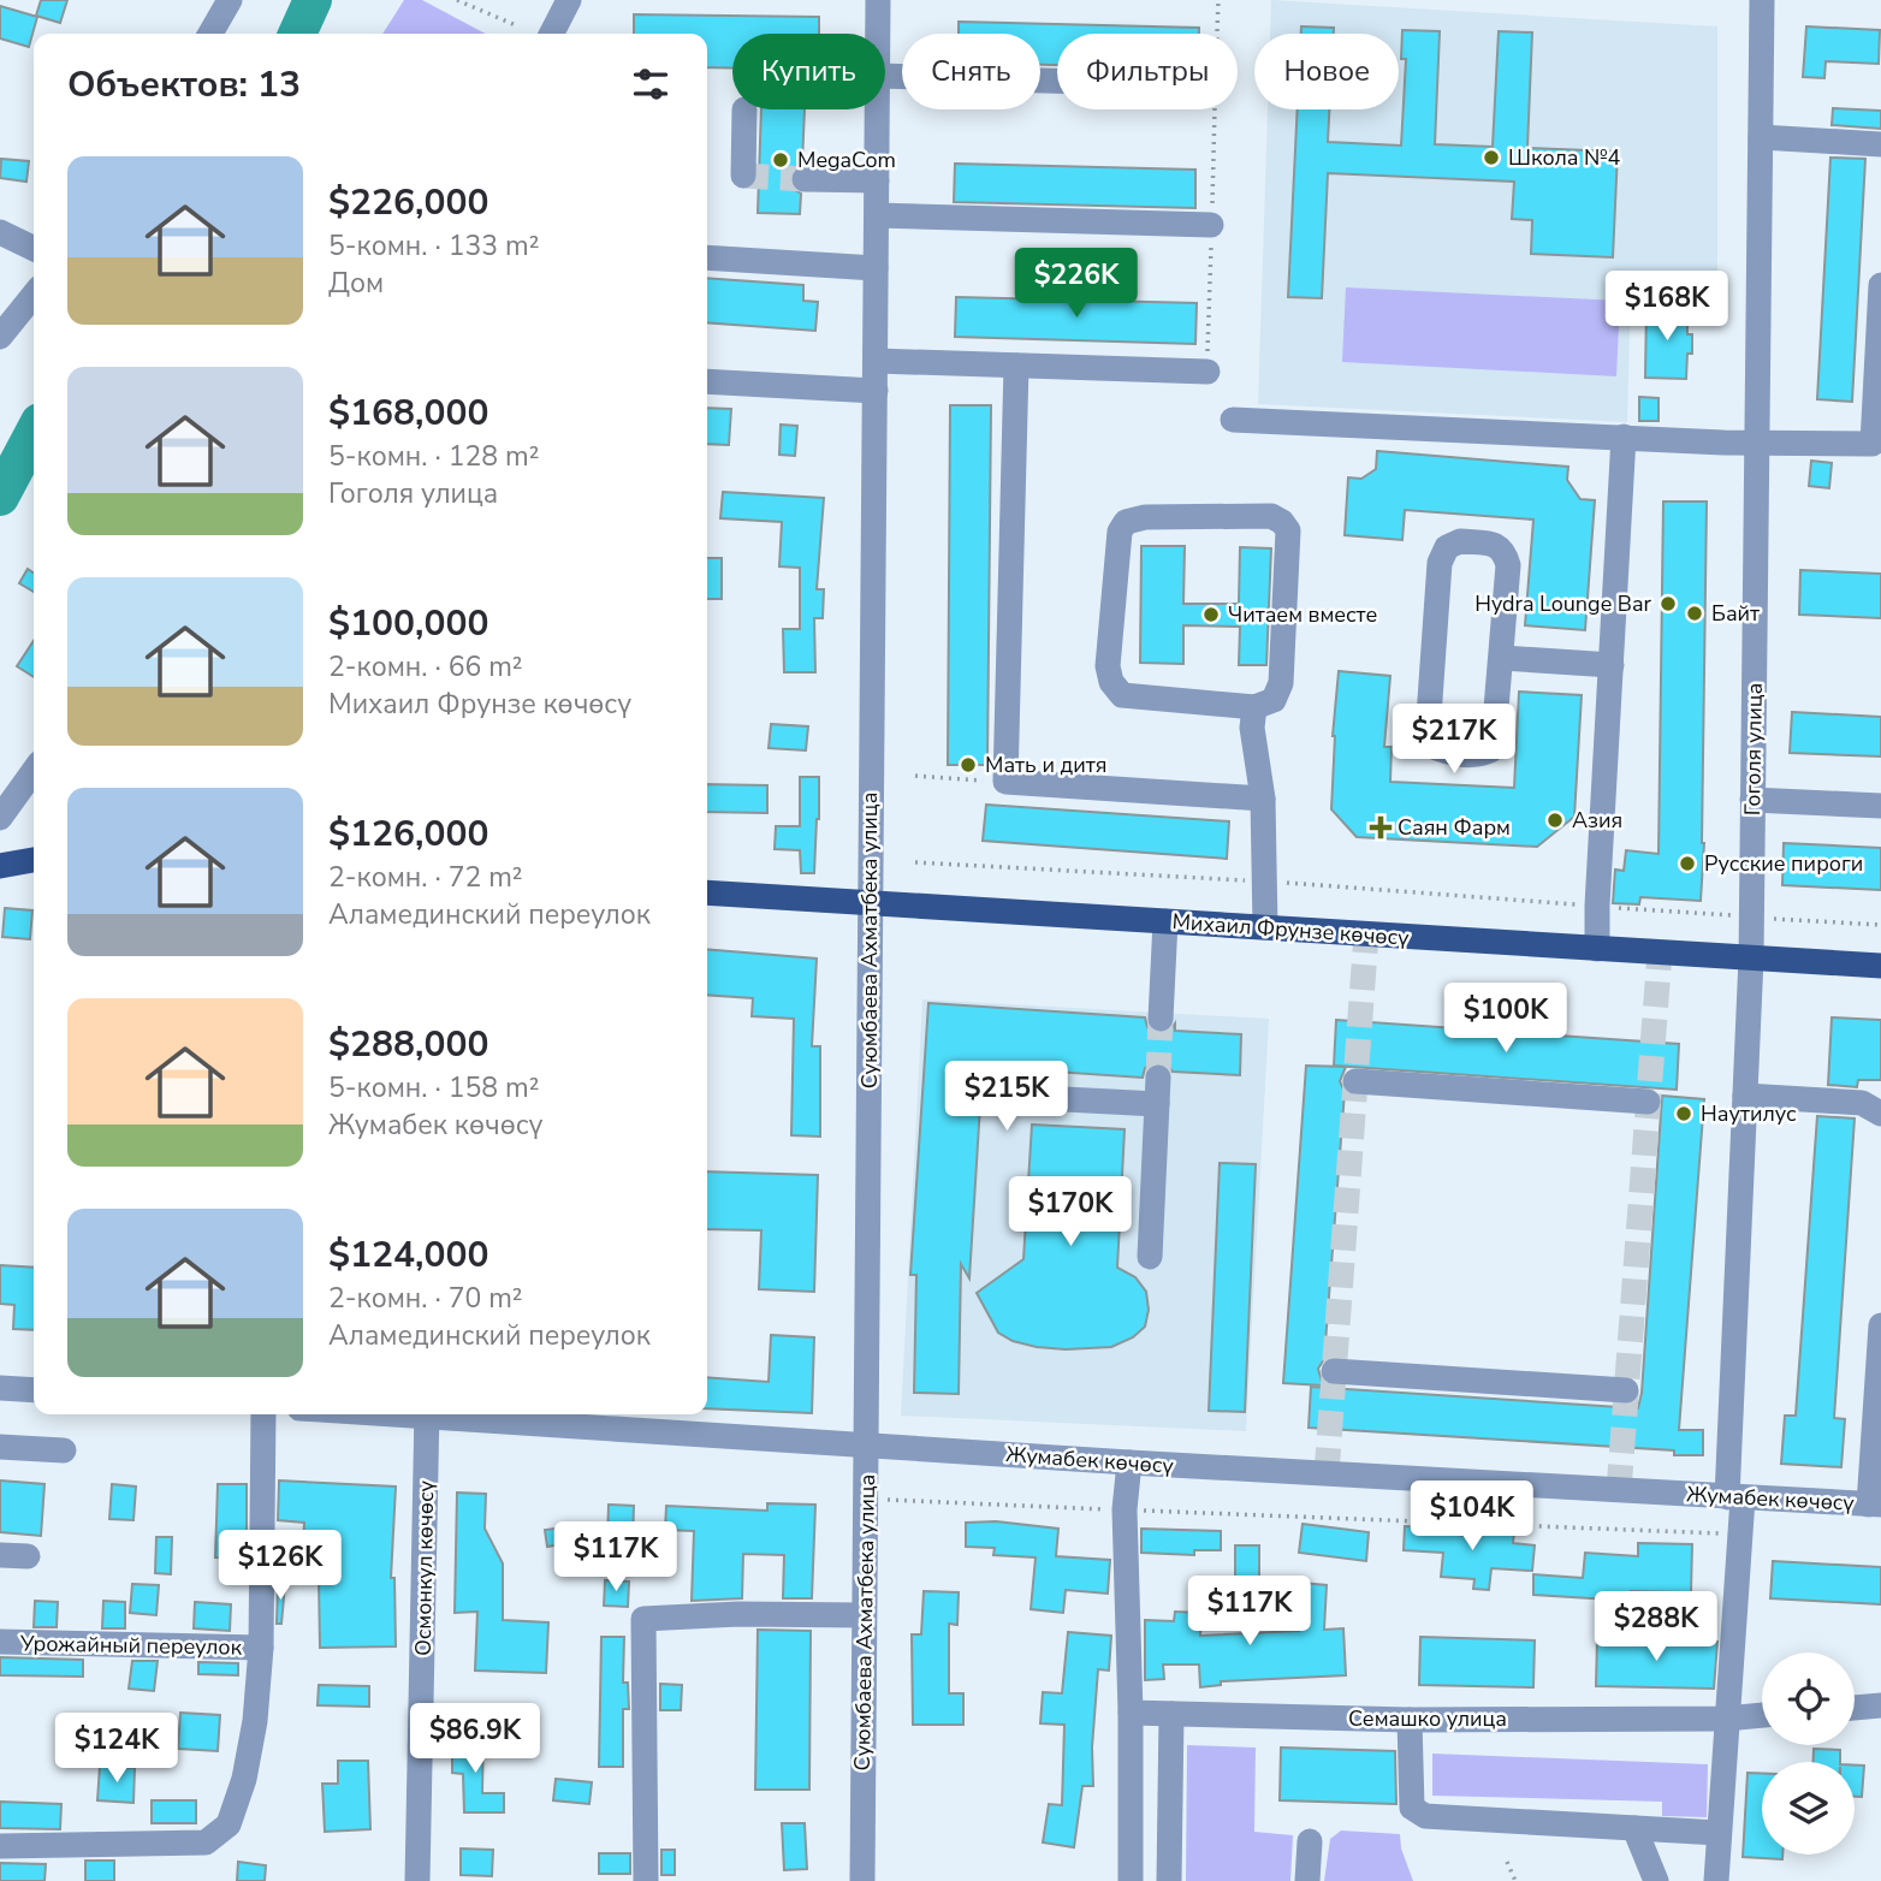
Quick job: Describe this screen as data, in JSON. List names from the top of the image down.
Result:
{
  "streets": {
    "main road": ["Михаил Фрунзе көчөсү"],
    "street": [
      "Гоголя улица",
      "Суюмбаева Ахматбека улица",
      "Жумабек көчөсү",
      "Осмонкул көчөсү",
      "Урожайный переулок",
      "Семашко улица"
    ]
  },
  "crossings": [
    ["Гоголя улица", "Михаил Фрунзе көчөсү"],
    ["Гоголя улица", "Жумабек көчөсү"],
    ["Гоголя улица", "Семашко улица"],
    ["Михаил Фрунзе көчөсү", "Суюмбаева Ахматбека улица"],
    ["Суюмбаева Ахматбека улица", "Жумабек көчөсү"]
  ],
  "places": {
    "other": [
      "Школа №4",
      "MegaCom",
      "Hydra Lounge Bar",
      "Байт",
      "Читаем вместе",
      "Мать и дитя",
      "Азия",
      "Русские пироги",
      "Наутилус"
    ],
    "health": ["Саян Фарм"]
  },
  "page": {
    "chip": [
      "Купить",
      "Снять",
      "Фильтры",
      "Новое"
    ],
    "heading": "Объектов: 13",
    "list": [
      {
        "name": "$226,000",
        "note": "5-комн. · 133 m² · Дом"
      },
      {
        "name": "$168,000",
        "note": "5-комн. · 128 m² · Гоголя улица"
      },
      {
        "name": "$100,000",
        "note": "2-комн. · 66 m² · Михаил Фрунзе көчөсү"
      },
      {
        "name": "$126,000",
        "note": "2-комн. · 72 m² · Аламединский переулок"
      },
      {
        "name": "$288,000",
        "note": "5-комн. · 158 m² · Жумабек көчөсү"
      },
      {
        "name": "$124,000",
        "note": "2-комн. · 70 m² · Аламединский переулок"
      }
    ],
    "price": [
      "$226K",
      "$168K",
      "$217K",
      "$100K",
      "$215K",
      "$170K",
      "$104K",
      "$117K",
      "$126K",
      "$117K",
      "$288K",
      "$86.9K",
      "$124K"
    ]
  }
}
